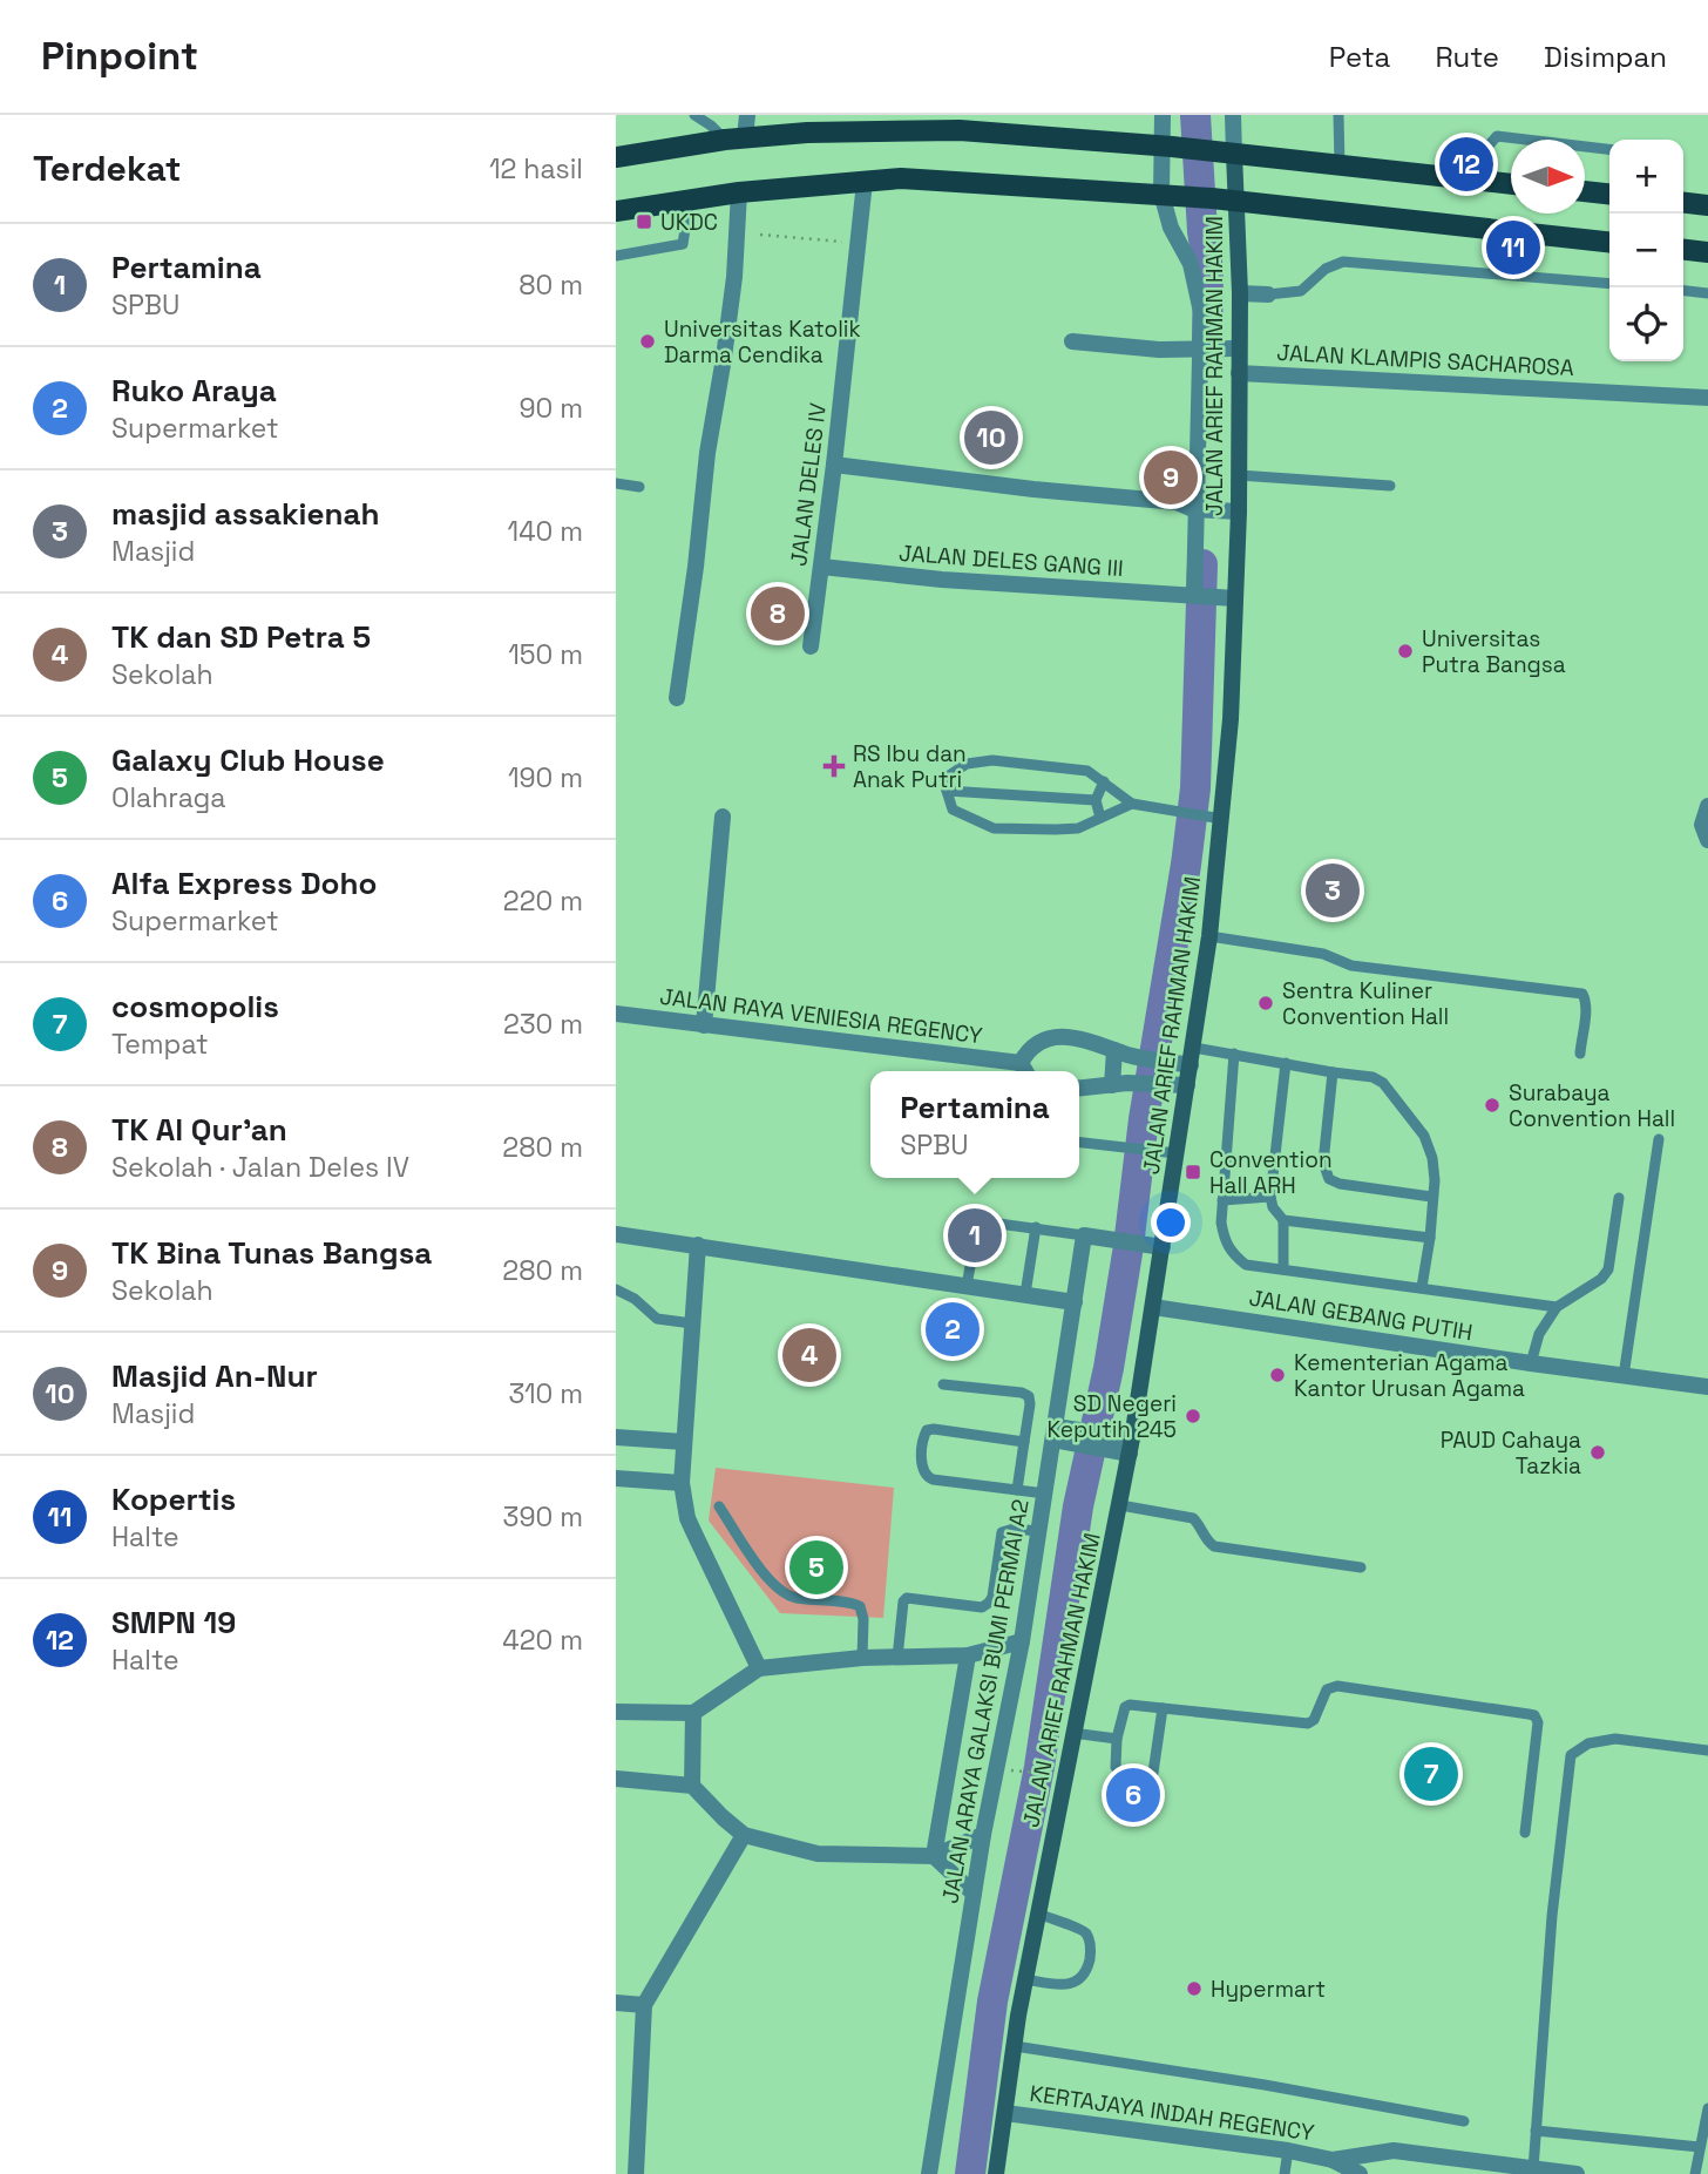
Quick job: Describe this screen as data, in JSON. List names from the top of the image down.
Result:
{
  "streets": {
    "main road": ["JALAN ARIEF RAHMAN HAKIM"],
    "street": [
      "JALAN KLAMPIS SACHAROSA",
      "JALAN DELES IV",
      "JALAN DELES GANG III",
      "JALAN RAYA VENIESIA REGENCY",
      "JALAN GEBANG PUTIH",
      "JALAN ARAYA GALAKSI BUMI PERMAI A2",
      "KERTAJAYA INDAH REGENCY"
    ]
  },
  "crossings": [
    ["JALAN KLAMPIS SACHAROSA", "JALAN ARIEF RAHMAN HAKIM"],
    ["JALAN ARIEF RAHMAN HAKIM", "JALAN DELES GANG III"],
    ["JALAN ARIEF RAHMAN HAKIM", "JALAN RAYA VENIESIA REGENCY"],
    ["JALAN ARIEF RAHMAN HAKIM", "JALAN GEBANG PUTIH"],
    ["JALAN ARIEF RAHMAN HAKIM", "KERTAJAYA INDAH REGENCY"],
    ["JALAN DELES IV", "JALAN DELES GANG III"]
  ],
  "places": {
    "transit": ["UKDC", "Convention Hall ARH"],
    "other": [
      "Universitas Katolik Darma Cendika",
      "Universitas Putra Bangsa",
      "Sentra Kuliner Convention Hall",
      "Surabaya Convention Hall",
      "Kementerian Agama Kantor Urusan Agama",
      "SD Negeri Keputih 245",
      "PAUD Cahaya Tazkia",
      "Hypermart"
    ],
    "health": ["RS Ibu dan Anak Putri"]
  },
  "north": "right",
  "page": {
    "header": "Pinpoint",
    "nav": ["Peta", "Rute", "Disimpan"],
    "heading": ["Terdekat", "12 hasil"],
    "pins": [
      "12",
      "11",
      "10",
      "9",
      "8",
      "3",
      "1",
      "2",
      "4",
      "5",
      "7",
      "6"
    ],
    "map_buttons": ["+", "−"],
    "list": [
      {
        "mark": "1",
        "name": "Pertamina",
        "note": "SPBU",
        "value": "80 m"
      },
      {
        "mark": "2",
        "name": "Ruko Araya",
        "note": "Supermarket",
        "value": "90 m"
      },
      {
        "mark": "3",
        "name": "masjid assakienah",
        "note": "Masjid",
        "value": "140 m"
      },
      {
        "mark": "4",
        "name": "TK dan SD Petra 5",
        "note": "Sekolah",
        "value": "150 m"
      },
      {
        "mark": "5",
        "name": "Galaxy Club House",
        "note": "Olahraga",
        "value": "190 m"
      },
      {
        "mark": "6",
        "name": "Alfa Express Doho",
        "note": "Supermarket",
        "value": "220 m"
      },
      {
        "mark": "7",
        "name": "cosmopolis",
        "note": "Tempat",
        "value": "230 m"
      },
      {
        "mark": "8",
        "name": "TK Al Qur'an",
        "note": "Sekolah · Jalan Deles IV",
        "value": "280 m"
      },
      {
        "mark": "9",
        "name": "TK Bina Tunas Bangsa",
        "note": "Sekolah",
        "value": "280 m"
      },
      {
        "mark": "10",
        "name": "Masjid An-Nur",
        "note": "Masjid",
        "value": "310 m"
      },
      {
        "mark": "11",
        "name": "Kopertis",
        "note": "Halte",
        "value": "390 m"
      },
      {
        "mark": "12",
        "name": "SMPN 19",
        "note": "Halte",
        "value": "420 m"
      }
    ],
    "popup": ["Pertamina", "SPBU"]
  }
}
